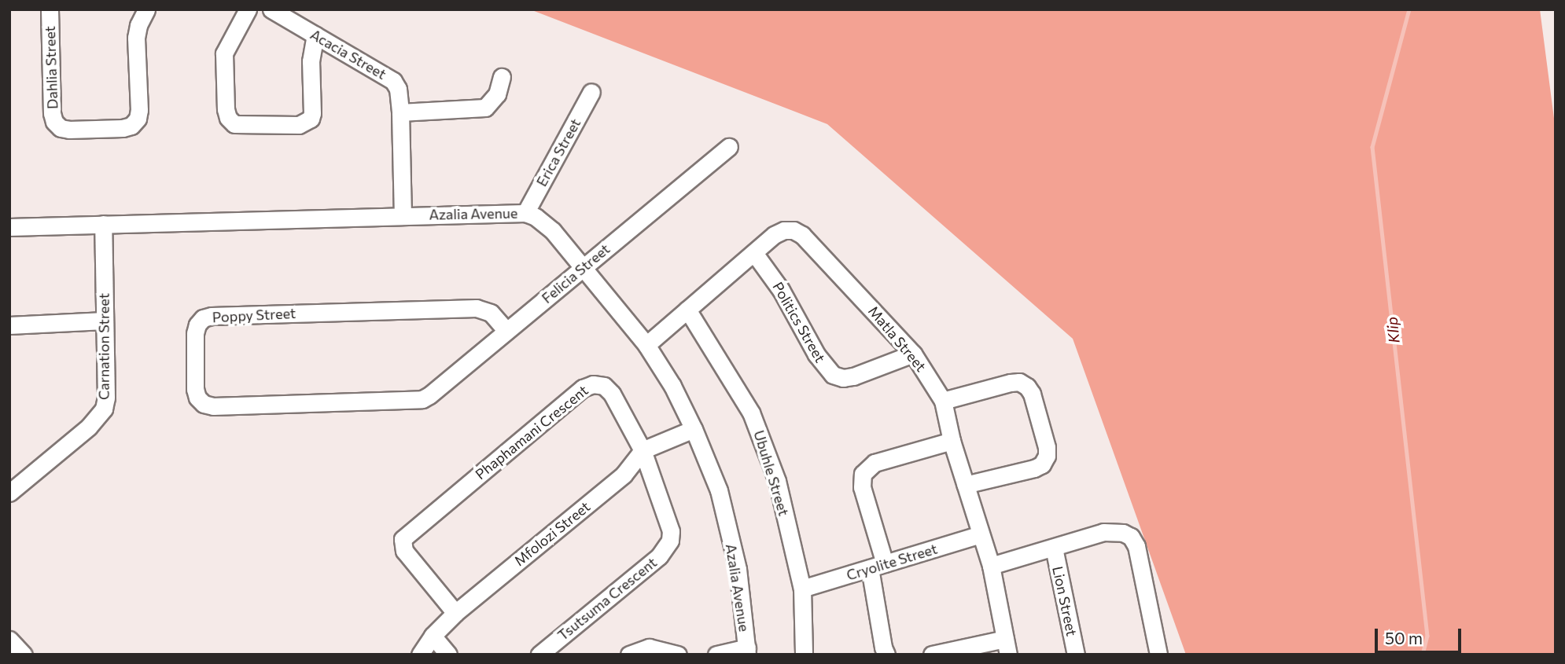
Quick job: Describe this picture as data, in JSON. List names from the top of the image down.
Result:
{
  "streets": {
    "street": [
      "Acacia Street",
      "Dahlia Street",
      "Erica Street",
      "Azalia Avenue",
      "Felicia Street",
      "Poppy Street",
      "Politics Street",
      "Matla Street",
      "Carnation Street",
      "Phaphamani Crescent",
      "Ubuhle Street",
      "Mfolozi Street",
      "Cryolite Street",
      "Tsutsuma Crescent",
      "Lion Street"
    ]
  },
  "crossings": [
    ["Acacia Street", "Azalia Avenue"],
    ["Erica Street", "Azalia Avenue"],
    ["Azalia Avenue", "Felicia Street"],
    ["Azalia Avenue", "Matla Street"],
    ["Azalia Avenue", "Carnation Street"],
    ["Azalia Avenue", "Mfolozi Street"],
    ["Felicia Street", "Poppy Street"],
    ["Politics Street", "Matla Street"],
    ["Matla Street", "Ubuhle Street"],
    ["Matla Street", "Cryolite Street"],
    ["Phaphamani Crescent", "Mfolozi Street"],
    ["Phaphamani Crescent", "Tsutsuma Crescent"],
    ["Ubuhle Street", "Cryolite Street"]
  ],
  "water": ["Klip"],
  "scale_bar": "50 m"
}
